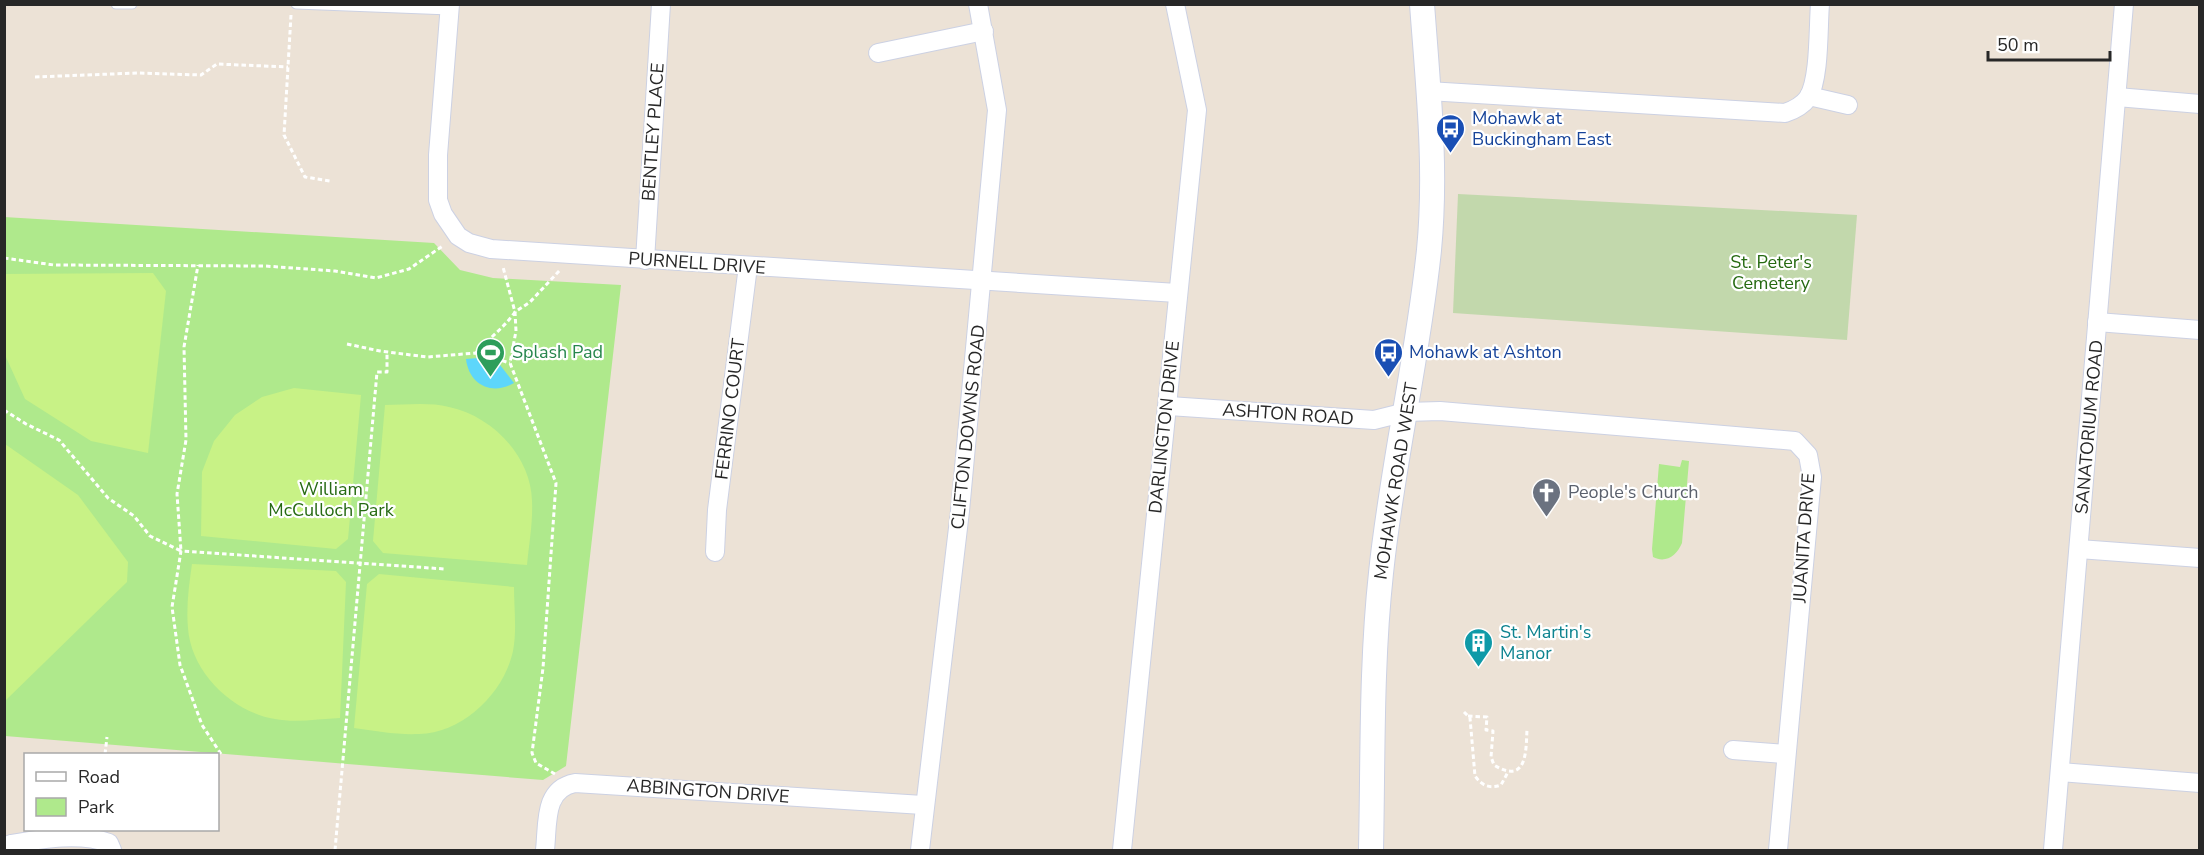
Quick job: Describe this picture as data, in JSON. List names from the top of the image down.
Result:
{
  "streets": {
    "main road": ["MOHAWK ROAD WEST"],
    "street": [
      "BENTLEY PLACE",
      "PURNELL DRIVE",
      "FERRINO COURT",
      "ASHTON ROAD",
      "CLIFTON DOWNS ROAD",
      "DARLINGTON DRIVE",
      "SANATORIUM ROAD",
      "JUANITA DRIVE",
      "ABBINGTON DRIVE"
    ]
  },
  "crossings": [
    ["BENTLEY PLACE", "PURNELL DRIVE"],
    ["PURNELL DRIVE", "FERRINO COURT"],
    ["PURNELL DRIVE", "CLIFTON DOWNS ROAD"],
    ["PURNELL DRIVE", "DARLINGTON DRIVE"],
    ["ASHTON ROAD", "DARLINGTON DRIVE"],
    ["ASHTON ROAD", "MOHAWK ROAD WEST"],
    ["ASHTON ROAD", "JUANITA DRIVE"],
    ["CLIFTON DOWNS ROAD", "ABBINGTON DRIVE"],
    ["MOHAWK ROAD WEST", "JUANITA DRIVE"]
  ],
  "parks": ["St. Peter's Cemetery", "William McCulloch Park"],
  "places": {
    "bus stop": ["Mohawk at Buckingham East", "Mohawk at Ashton"],
    "sports": ["Splash Pad"],
    "church": ["People's Church"],
    "building": ["St. Martin's Manor"]
  },
  "legend": ["Road", "Park"],
  "scale_bar": "50 m"
}
